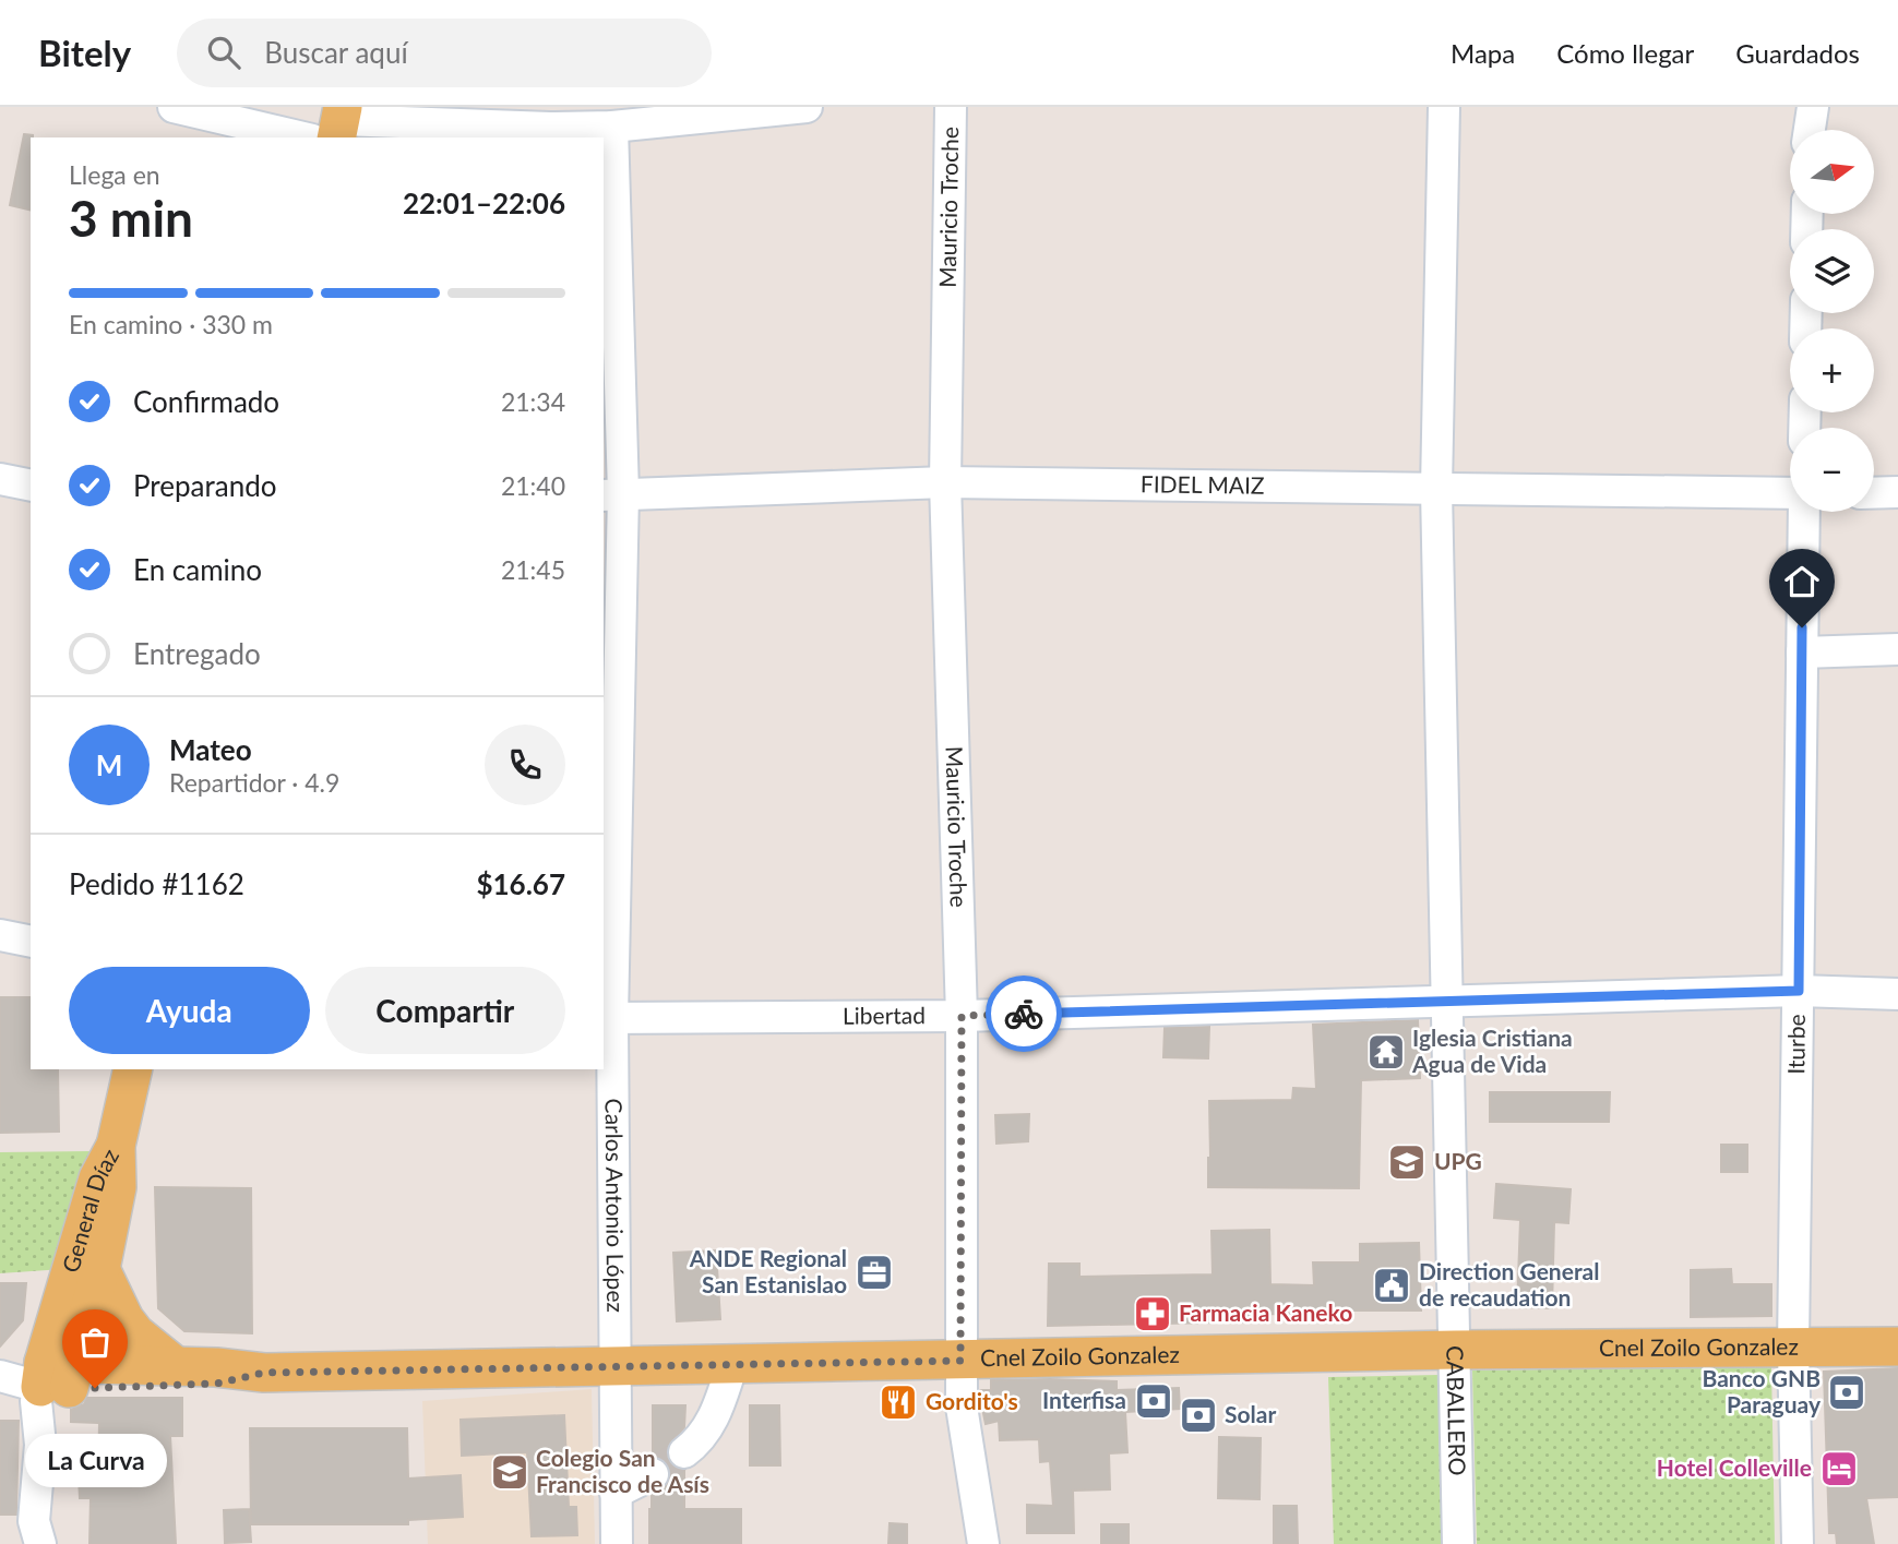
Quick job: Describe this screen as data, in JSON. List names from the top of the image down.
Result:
{
  "streets": {
    "main road": ["General Díaz", "Cnel Zoilo Gonzalez"],
    "street": [
      "Mauricio Troche",
      "FIDEL MAIZ",
      "Libertad",
      "Iturbe",
      "Carlos Antonio López",
      "CABALLERO"
    ]
  },
  "crossings": [
    ["Mauricio Troche", "FIDEL MAIZ"],
    ["Mauricio Troche", "Libertad"],
    ["Mauricio Troche", "Cnel Zoilo Gonzalez"],
    ["FIDEL MAIZ", "Carlos Antonio López"],
    ["FIDEL MAIZ", "CABALLERO"],
    ["Libertad", "Iturbe"],
    ["Libertad", "Carlos Antonio López"],
    ["Libertad", "CABALLERO"],
    ["Iturbe", "Cnel Zoilo Gonzalez"],
    ["Carlos Antonio López", "Cnel Zoilo Gonzalez"],
    ["General Díaz", "Cnel Zoilo Gonzalez"],
    ["Cnel Zoilo Gonzalez", "CABALLERO"]
  ],
  "places": {
    "temple": ["Iglesia Cristiana Agua de Vida"],
    "school or university": ["UPG", "Colegio San Francisco de Asís"],
    "office": ["ANDE Regional San Estanislao"],
    "public building": ["Direction General de recaudation"],
    "pharmacy": ["Farmacia Kaneko"],
    "other": ["La Curva"],
    "bank": ["Banco GNB Paraguay", "Interfisa", "Solar"],
    "restaurant": ["Gordito's"],
    "hotel": ["Hotel Colleville"]
  },
  "north": "right",
  "page": {
    "header": "Bitely",
    "search": "Buscar aquí",
    "nav": ["Mapa", "Cómo llegar", "Guardados"],
    "map_buttons": ["+", "−"],
    "heading": ["3 min", "Llega en", "22:01–22:06"],
    "panel": [
      "Mateo",
      "Repartidor · 4.9",
      "Pedido #1162",
      "$16.67"
    ],
    "bar": "En camino · 330 m",
    "list": [
      ["Confirmado", "21:34"],
      ["Preparando", "21:40"],
      ["En camino", "21:45"],
      "Entregado"
    ],
    "round": "M",
    "buttons": ["Ayuda", "Compartir"],
    "bubble": "La Curva"
  }
}
